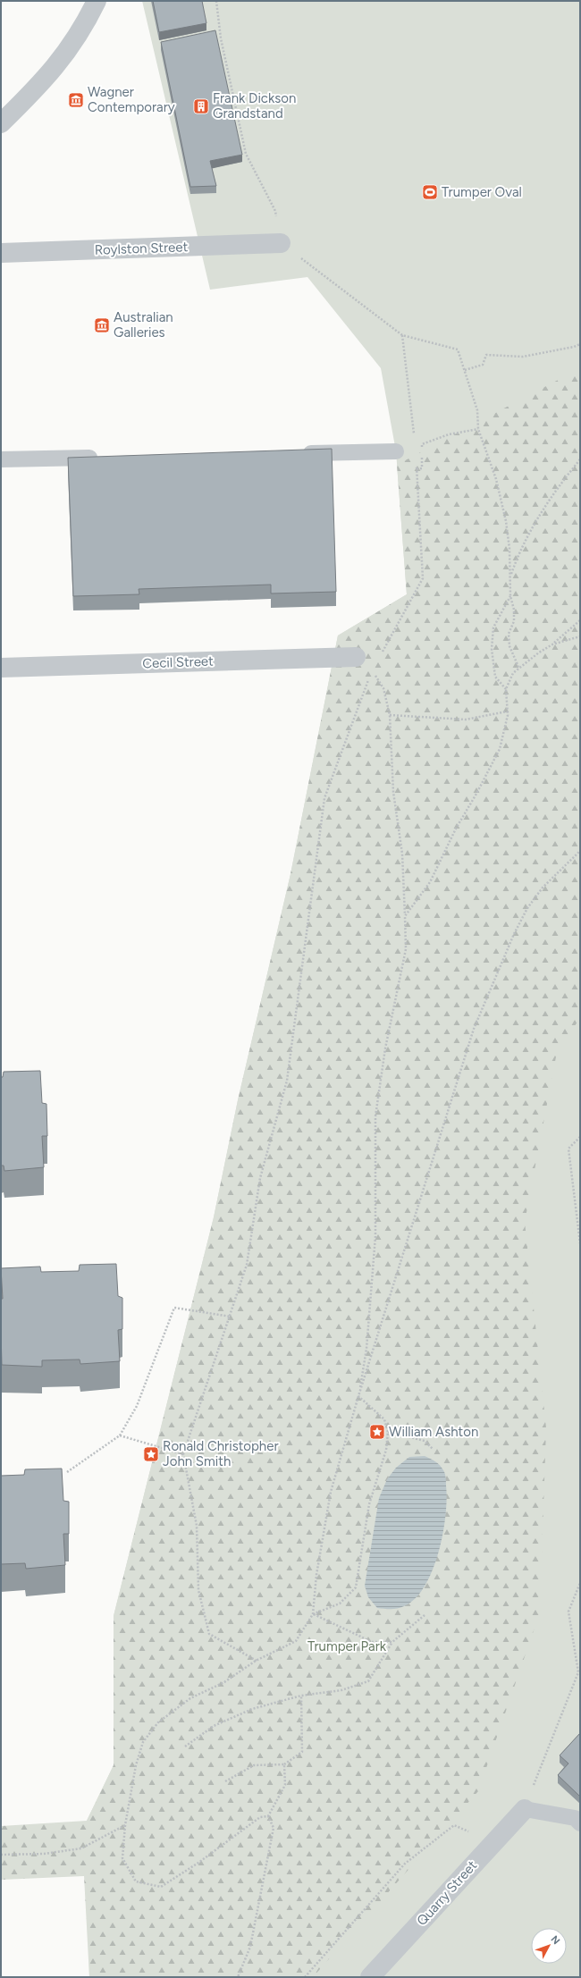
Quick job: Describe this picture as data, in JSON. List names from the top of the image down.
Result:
{
  "streets": {
    "street": ["Roylston Street", "Cecil Street", "Quarry Street"]
  },
  "parks": ["Trumper Park"],
  "places": {
    "museum": ["Wagner Contemporary", "Australian Galleries"],
    "building": ["Frank Dickson Grandstand"],
    "sports": ["Trumper Oval"],
    "place": ["William Ashton", "Ronald Christopher John Smith"]
  },
  "north": "top right"
}
